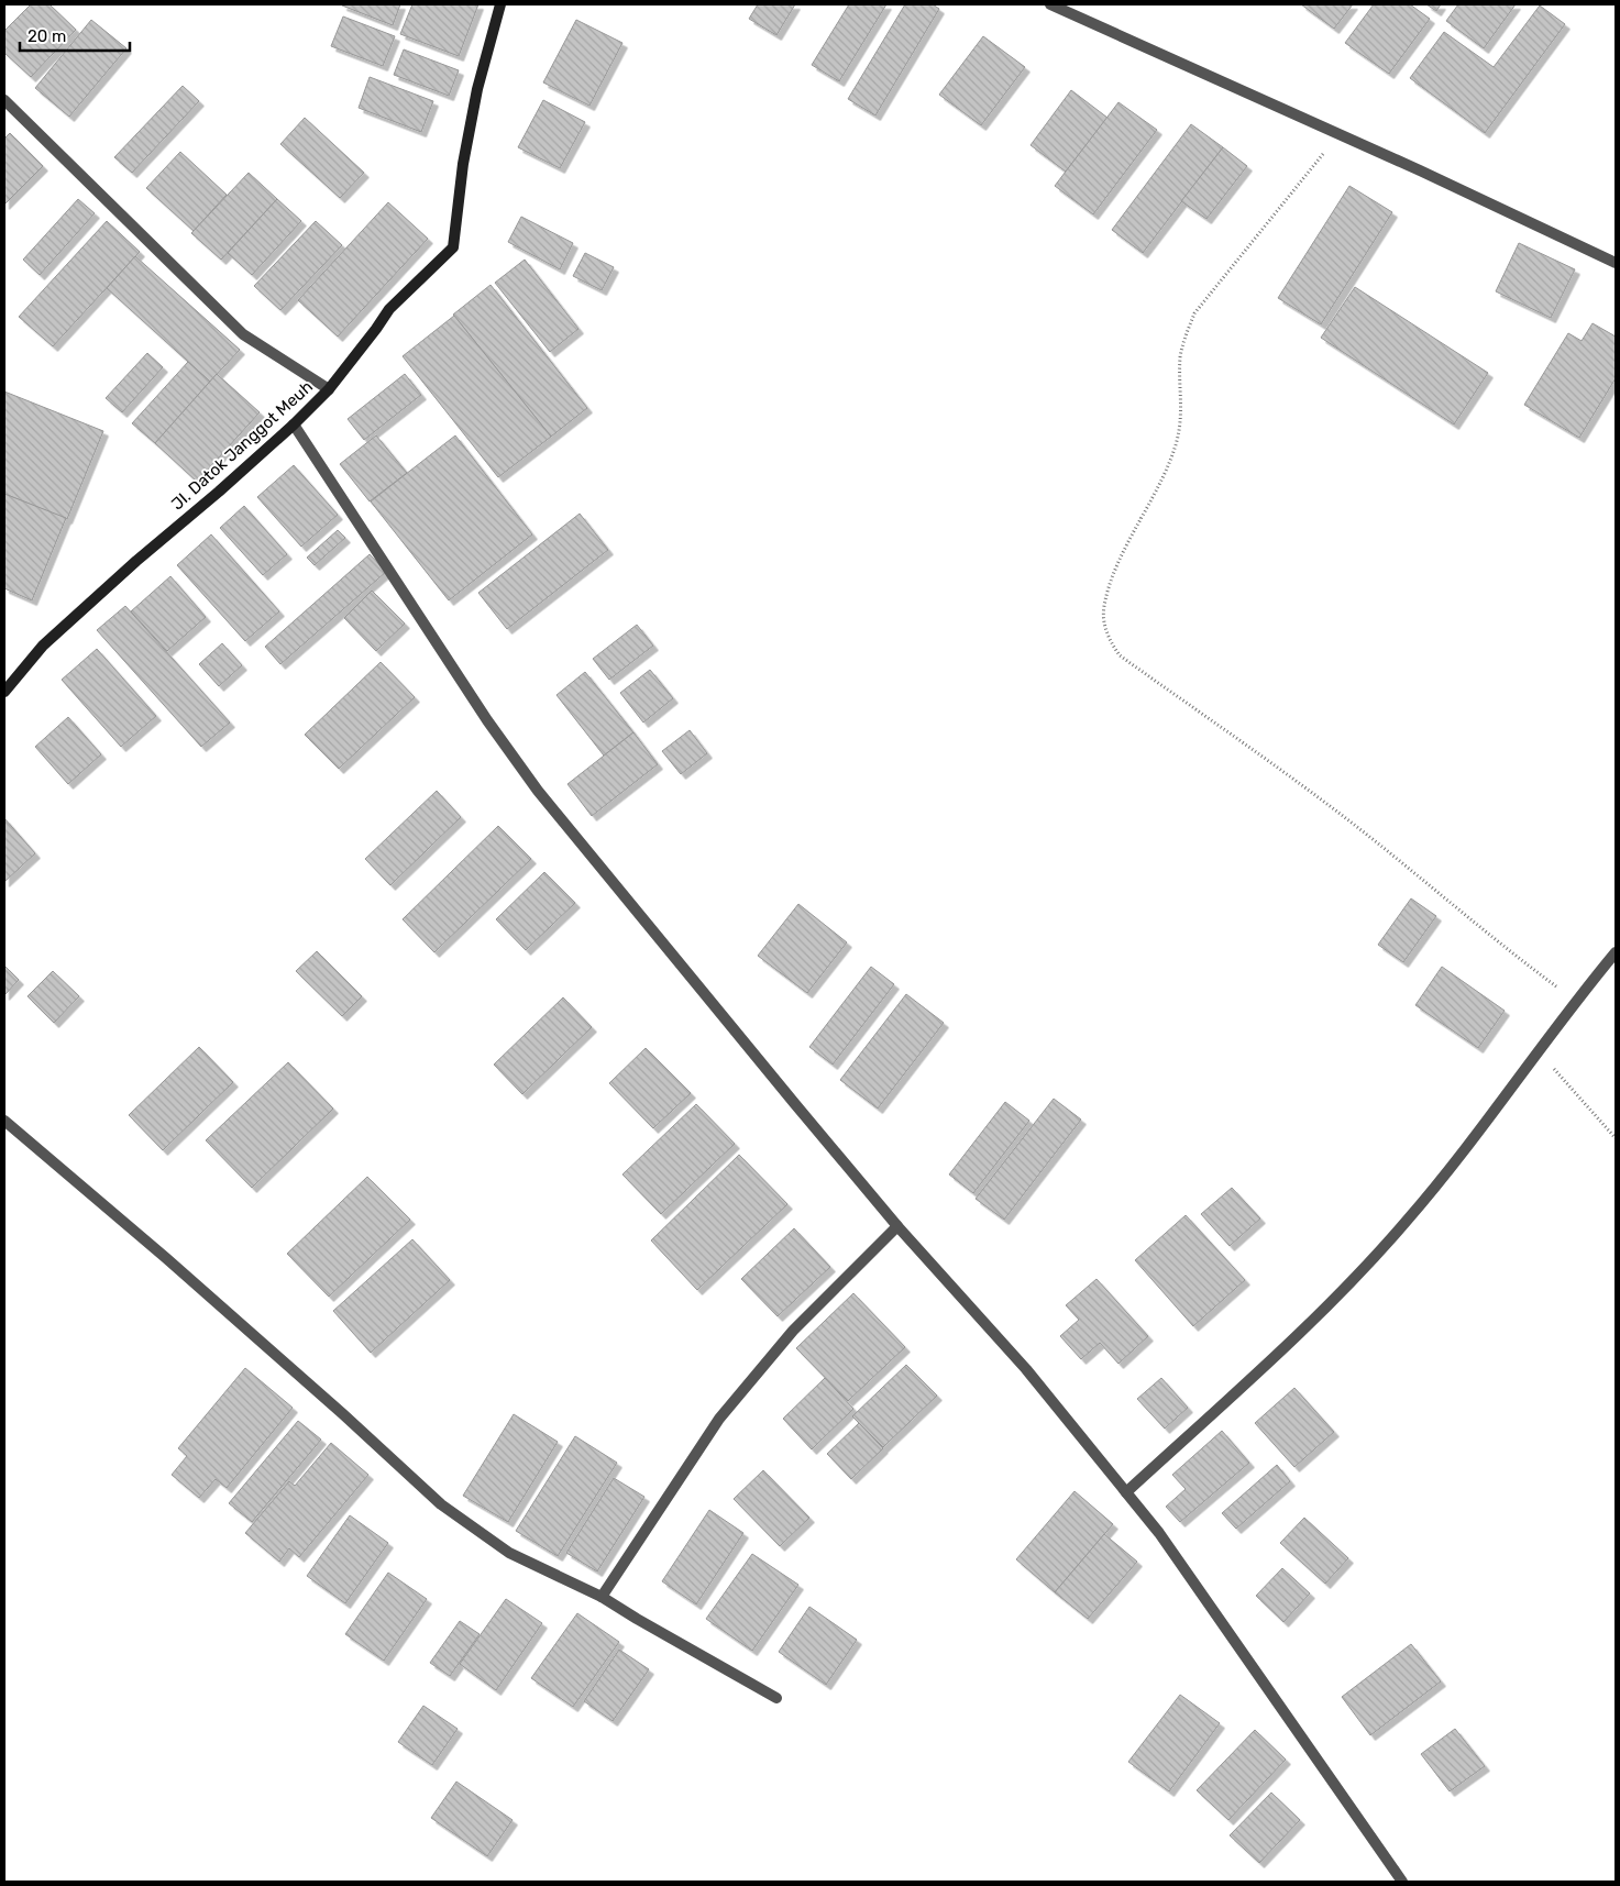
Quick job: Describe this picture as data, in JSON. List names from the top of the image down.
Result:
{
  "streets": {
    "street": ["JI. Datok Janggot Meuh"]
  },
  "scale_bar": "20 m"
}
